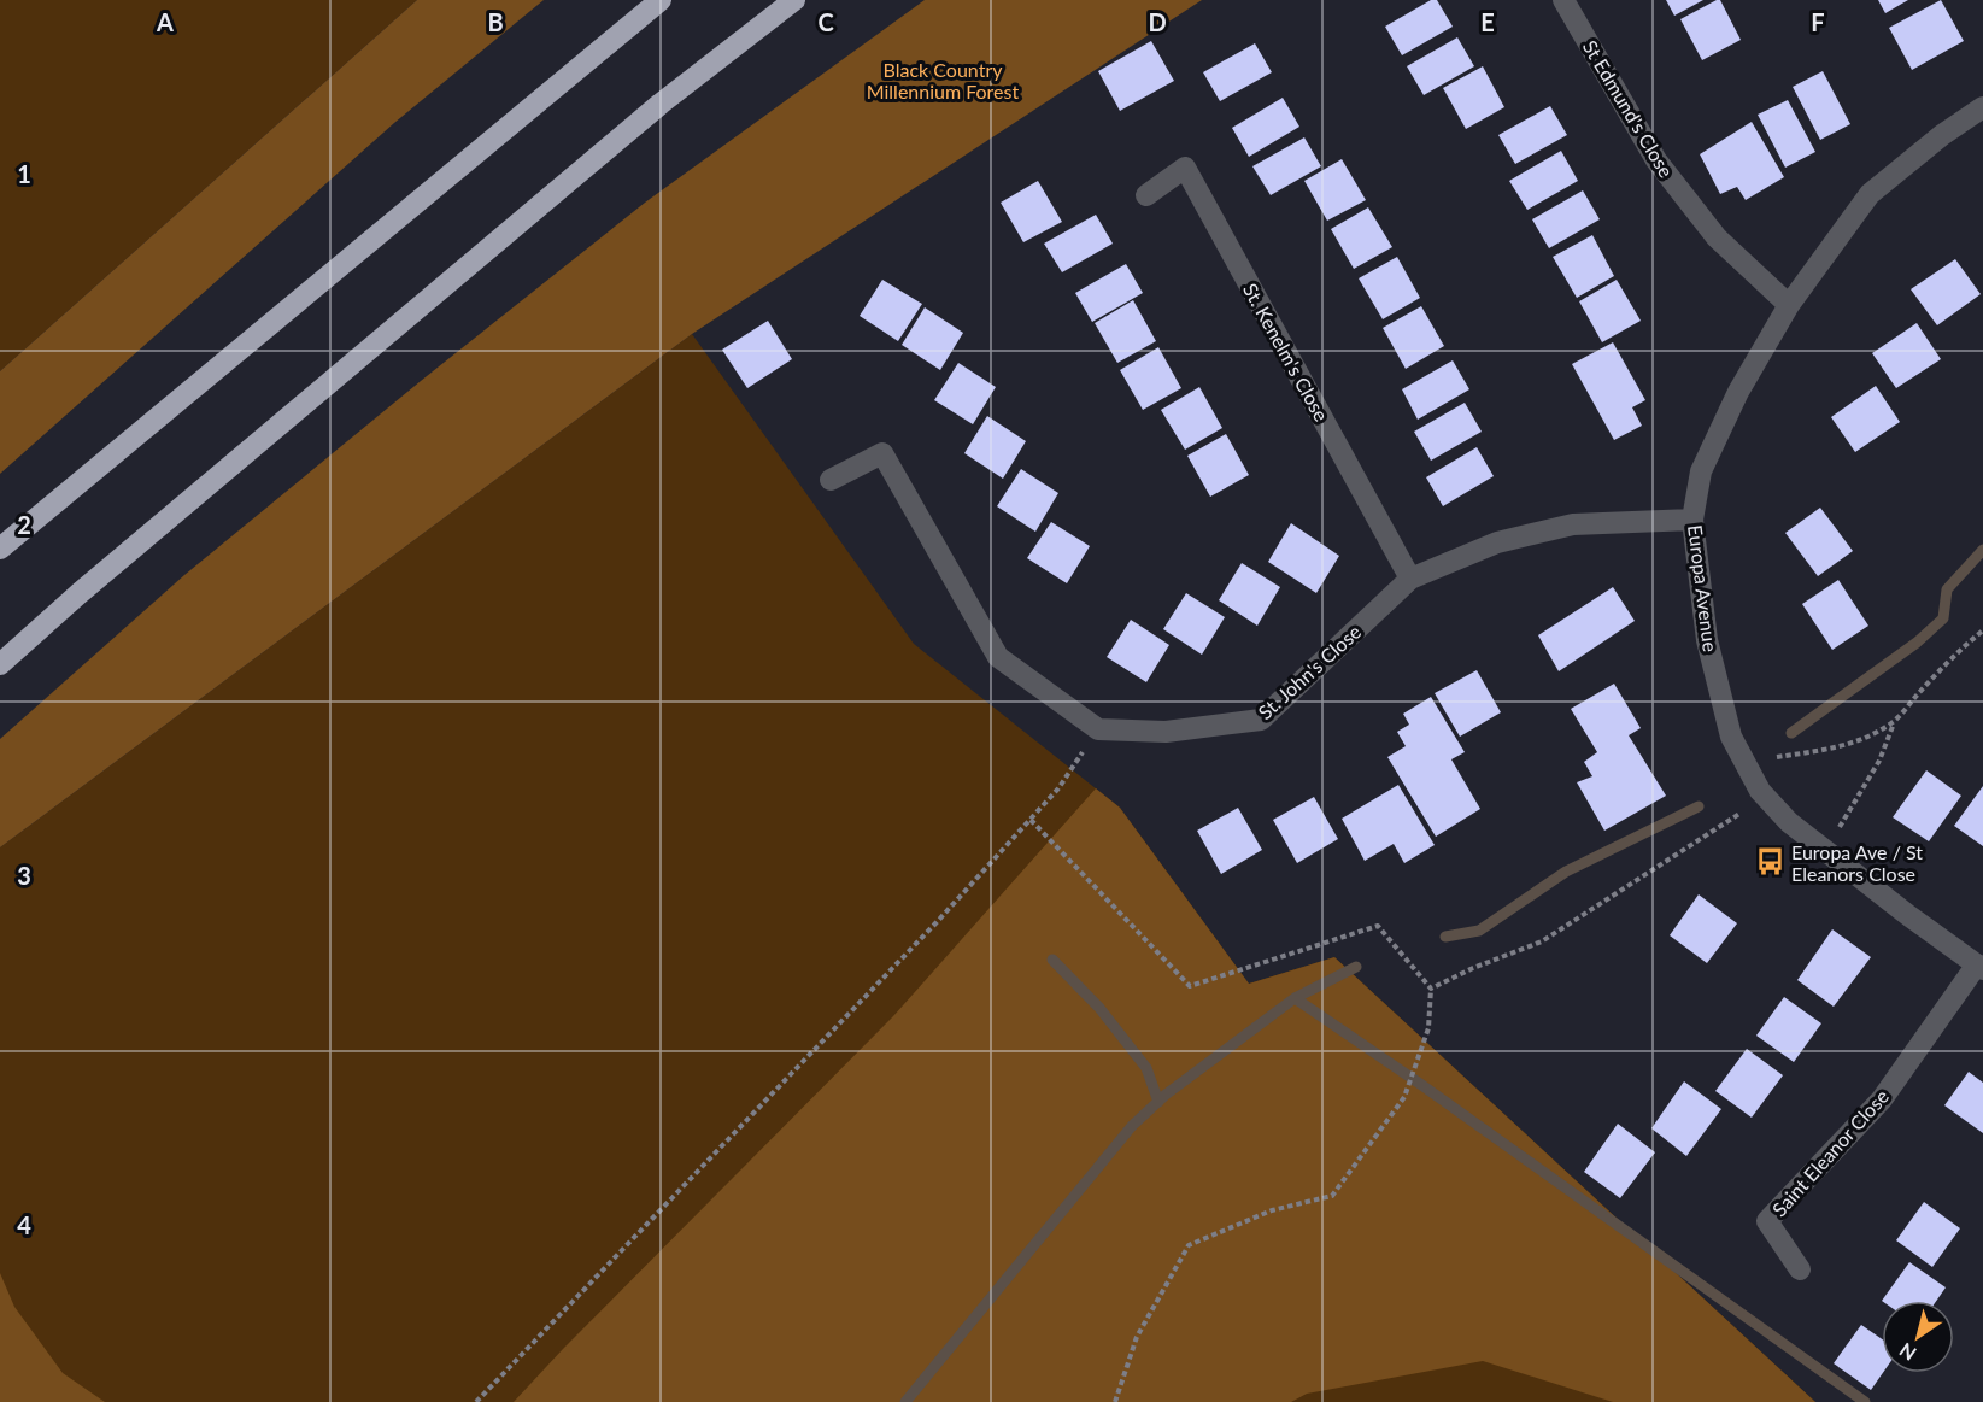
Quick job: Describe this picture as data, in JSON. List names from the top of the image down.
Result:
{
  "streets": {
    "street": [
      "St Edmund's Close",
      "St. Kenelm's Close",
      "Europa Avenue",
      "St. John's Close",
      "Saint Eleanor Close"
    ]
  },
  "crossings": [
    ["St Edmund's Close", "Europa Avenue"],
    ["St. Kenelm's Close", "St. John's Close"],
    ["Europa Avenue", "St. John's Close"],
    ["Europa Avenue", "Saint Eleanor Close"]
  ],
  "parks": ["Black Country Millennium Forest"],
  "places": {
    "bus stop": ["Europa Ave / St Eleanors Close"]
  },
  "north": "bottom left",
  "grid": {
    "columns": [
      "A",
      "B",
      "C",
      "D",
      "E",
      "F"
    ],
    "rows": [
      "1",
      "2",
      "3",
      "4"
    ]
  }
}
